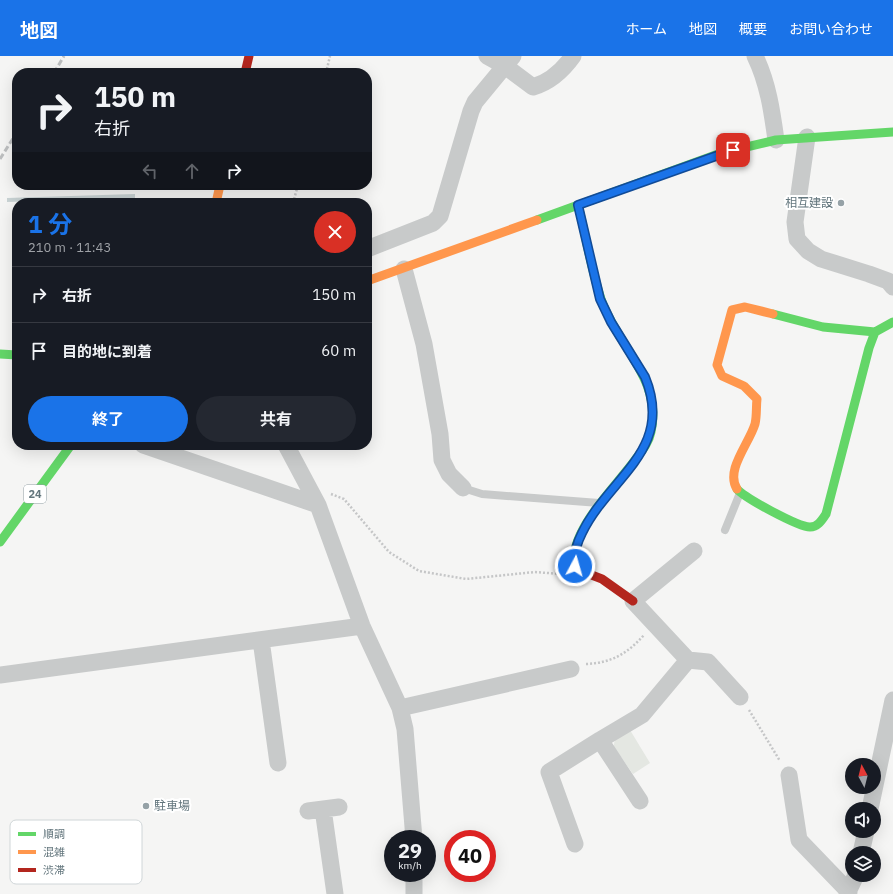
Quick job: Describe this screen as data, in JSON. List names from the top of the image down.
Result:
{
  "streets": {
    "street": ["24"]
  },
  "places": ["相互建設", "駐車場"],
  "legend": ["順調", "混雑", "渋滞"],
  "north": "top",
  "page": {
    "header": "地図",
    "nav": [
      "ホーム",
      "地図",
      "概要",
      "お問い合わせ"
    ],
    "turn": ["150 m", "右折"],
    "heading": ["1 分", "210 m · 11:43"],
    "list": [
      {
        "name": "右折",
        "value": "150 m"
      },
      {
        "name": "目的地に到着",
        "value": "60 m"
      }
    ],
    "buttons": ["終了", "共有"],
    "speed": "29 km/h",
    "limit": "40"
  }
}
